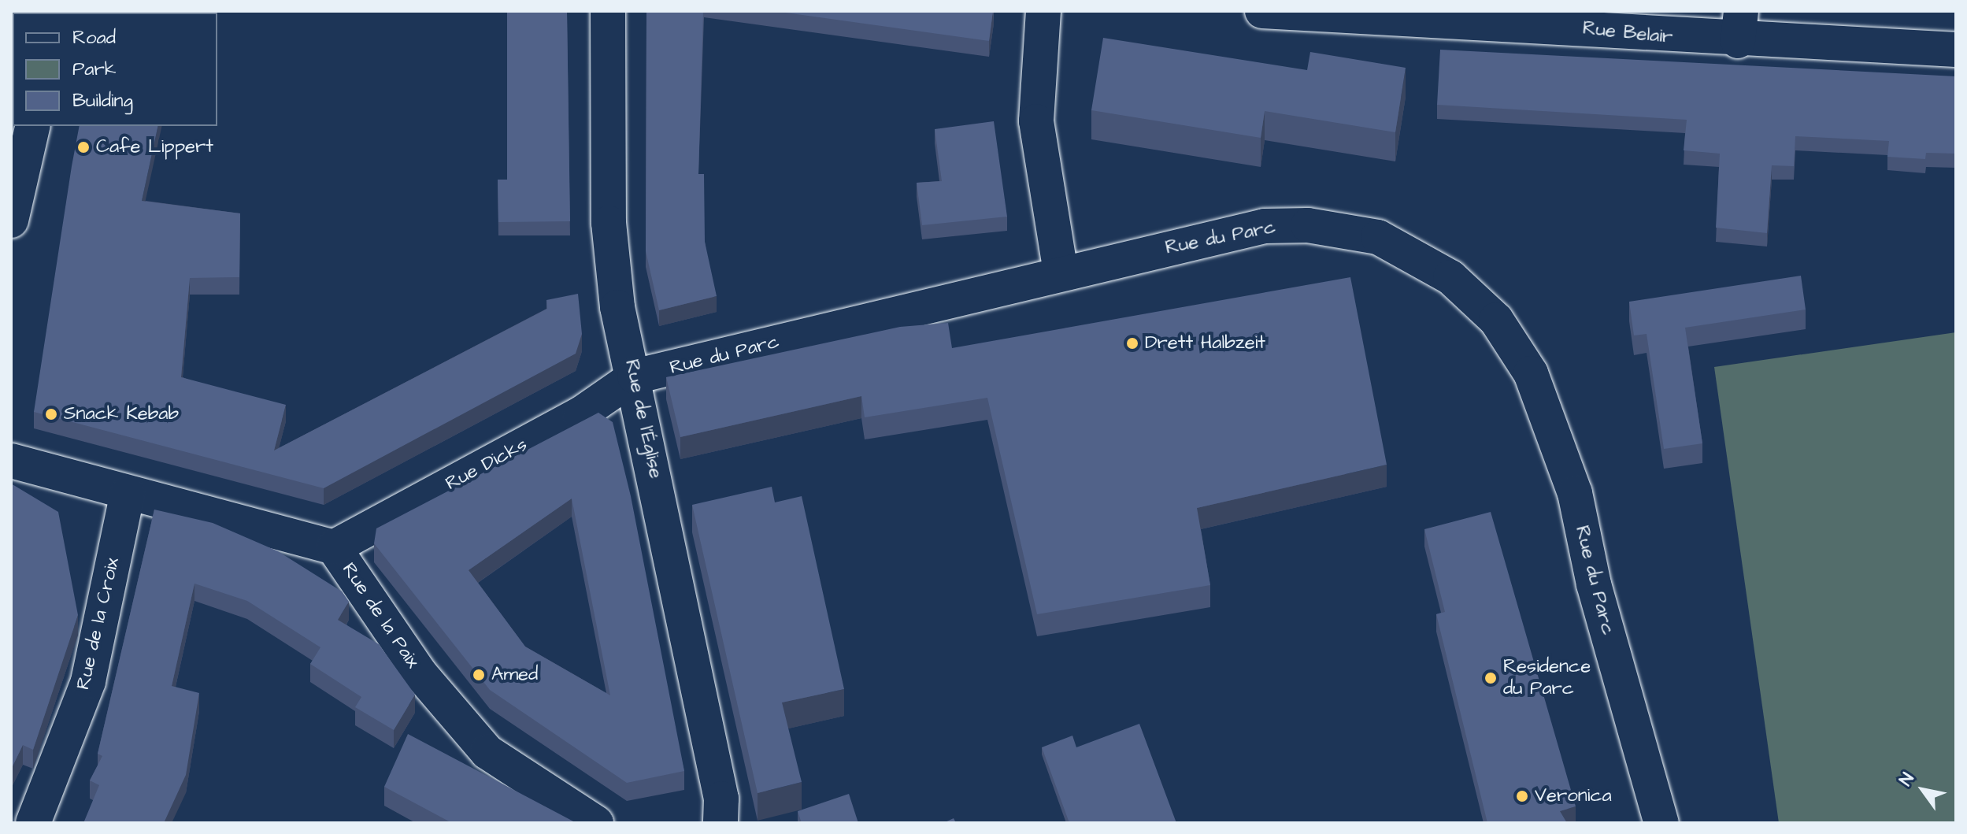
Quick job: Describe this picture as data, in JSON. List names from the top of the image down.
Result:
{
  "streets": {
    "street": [
      "Rue Belair",
      "Rue du Parc",
      "Rue de l'Église",
      "Rue Dicks",
      "Rue de la Paix",
      "Rue de la Croix"
    ]
  },
  "crossings": [
    ["Rue du Parc", "Rue de l'Église"],
    ["Rue du Parc", "Rue Dicks"],
    ["Rue de l'Église", "Rue Dicks"],
    ["Rue Dicks", "Rue de la Paix"],
    ["Rue de la Paix", "Rue de la Croix"]
  ],
  "places": [
    "Cafe Lippert",
    "Drett Halbzeit",
    "Snack Kebab",
    "Amed",
    "Residence du Parc",
    "Veronica"
  ],
  "legend": ["Road", "Park", "Building"],
  "north": "top left"
}
